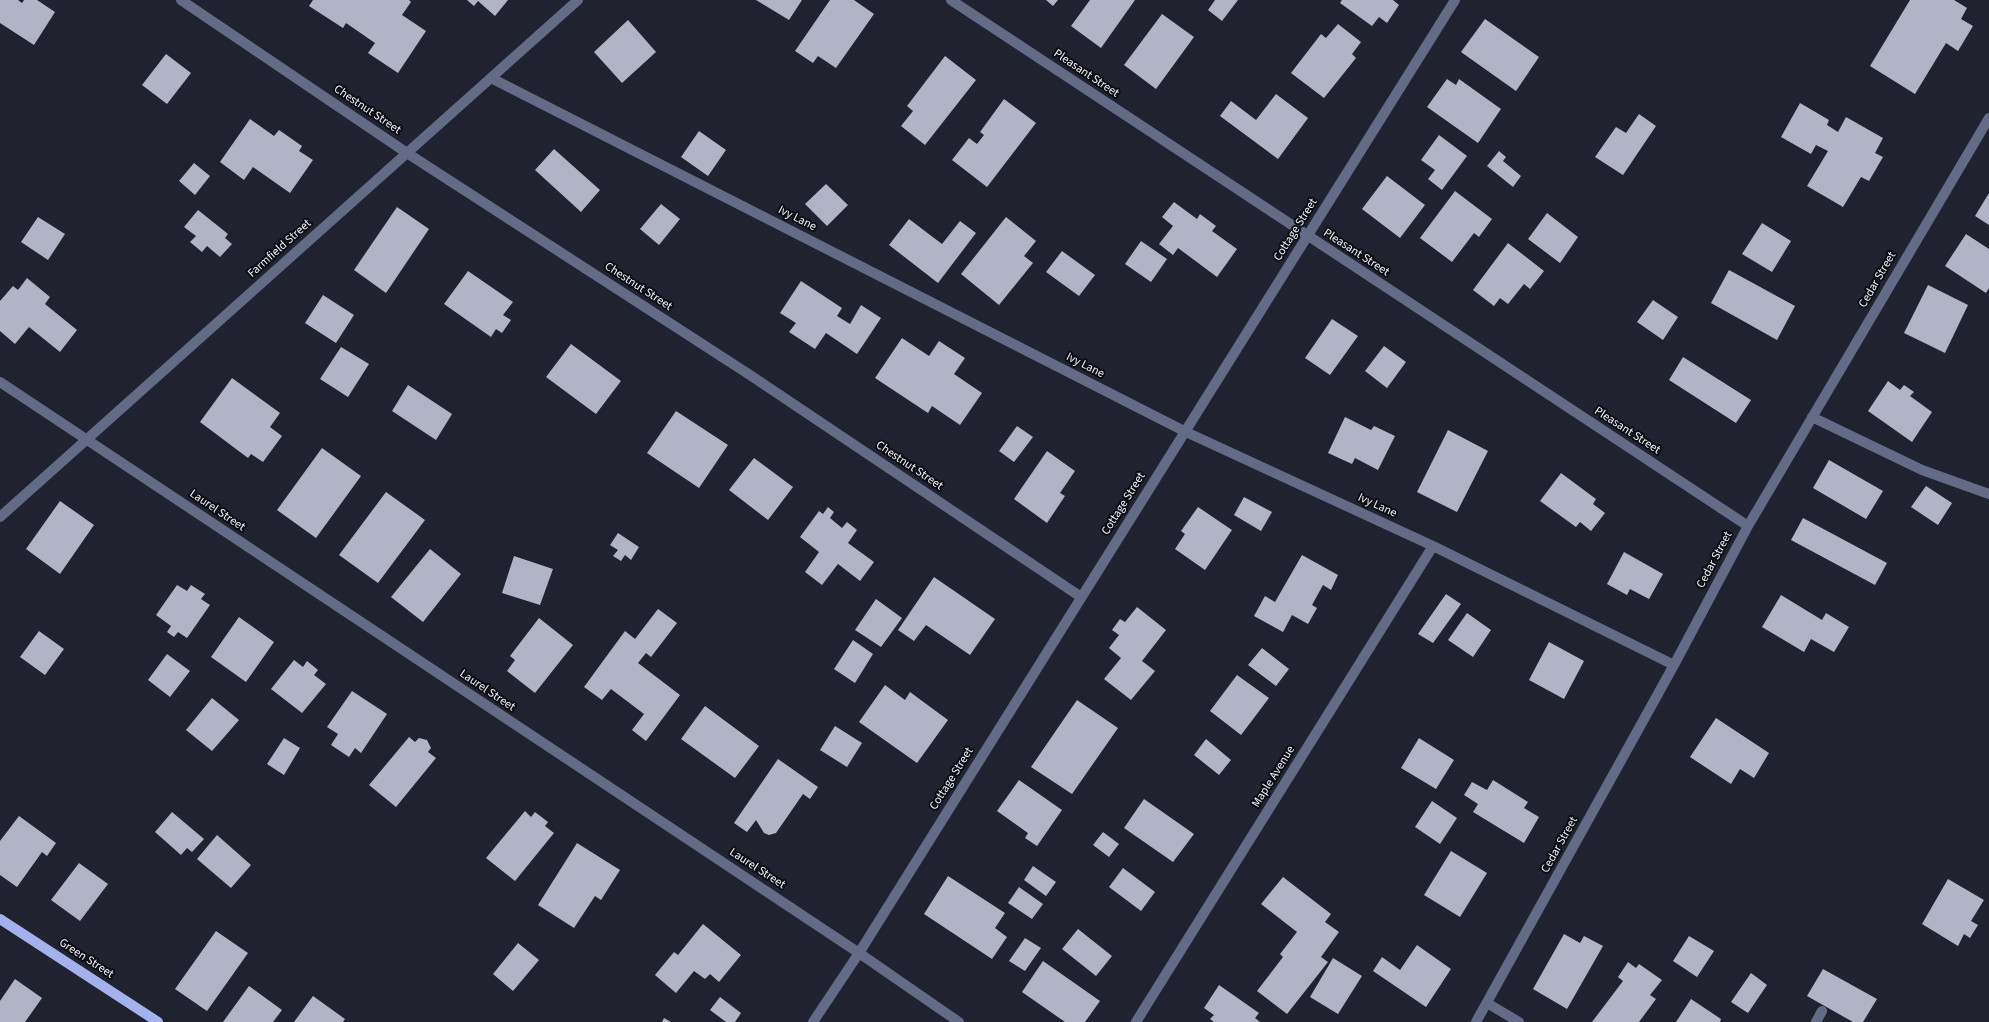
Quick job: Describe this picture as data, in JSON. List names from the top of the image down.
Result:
{
  "streets": {
    "main road": ["Green Street"],
    "street": [
      "Pleasant Street",
      "Chestnut Street",
      "Ivy Lane",
      "Cottage Street",
      "Farmfield Street",
      "Cedar Street",
      "Laurel Street",
      "Maple Avenue"
    ]
  },
  "crossings": [
    ["Pleasant Street", "Cottage Street"],
    ["Pleasant Street", "Cedar Street"],
    ["Chestnut Street", "Cottage Street"],
    ["Chestnut Street", "Farmfield Street"],
    ["Ivy Lane", "Cottage Street"],
    ["Ivy Lane", "Farmfield Street"],
    ["Ivy Lane", "Cedar Street"],
    ["Ivy Lane", "Maple Avenue"],
    ["Cottage Street", "Laurel Street"],
    ["Farmfield Street", "Laurel Street"]
  ]
}
